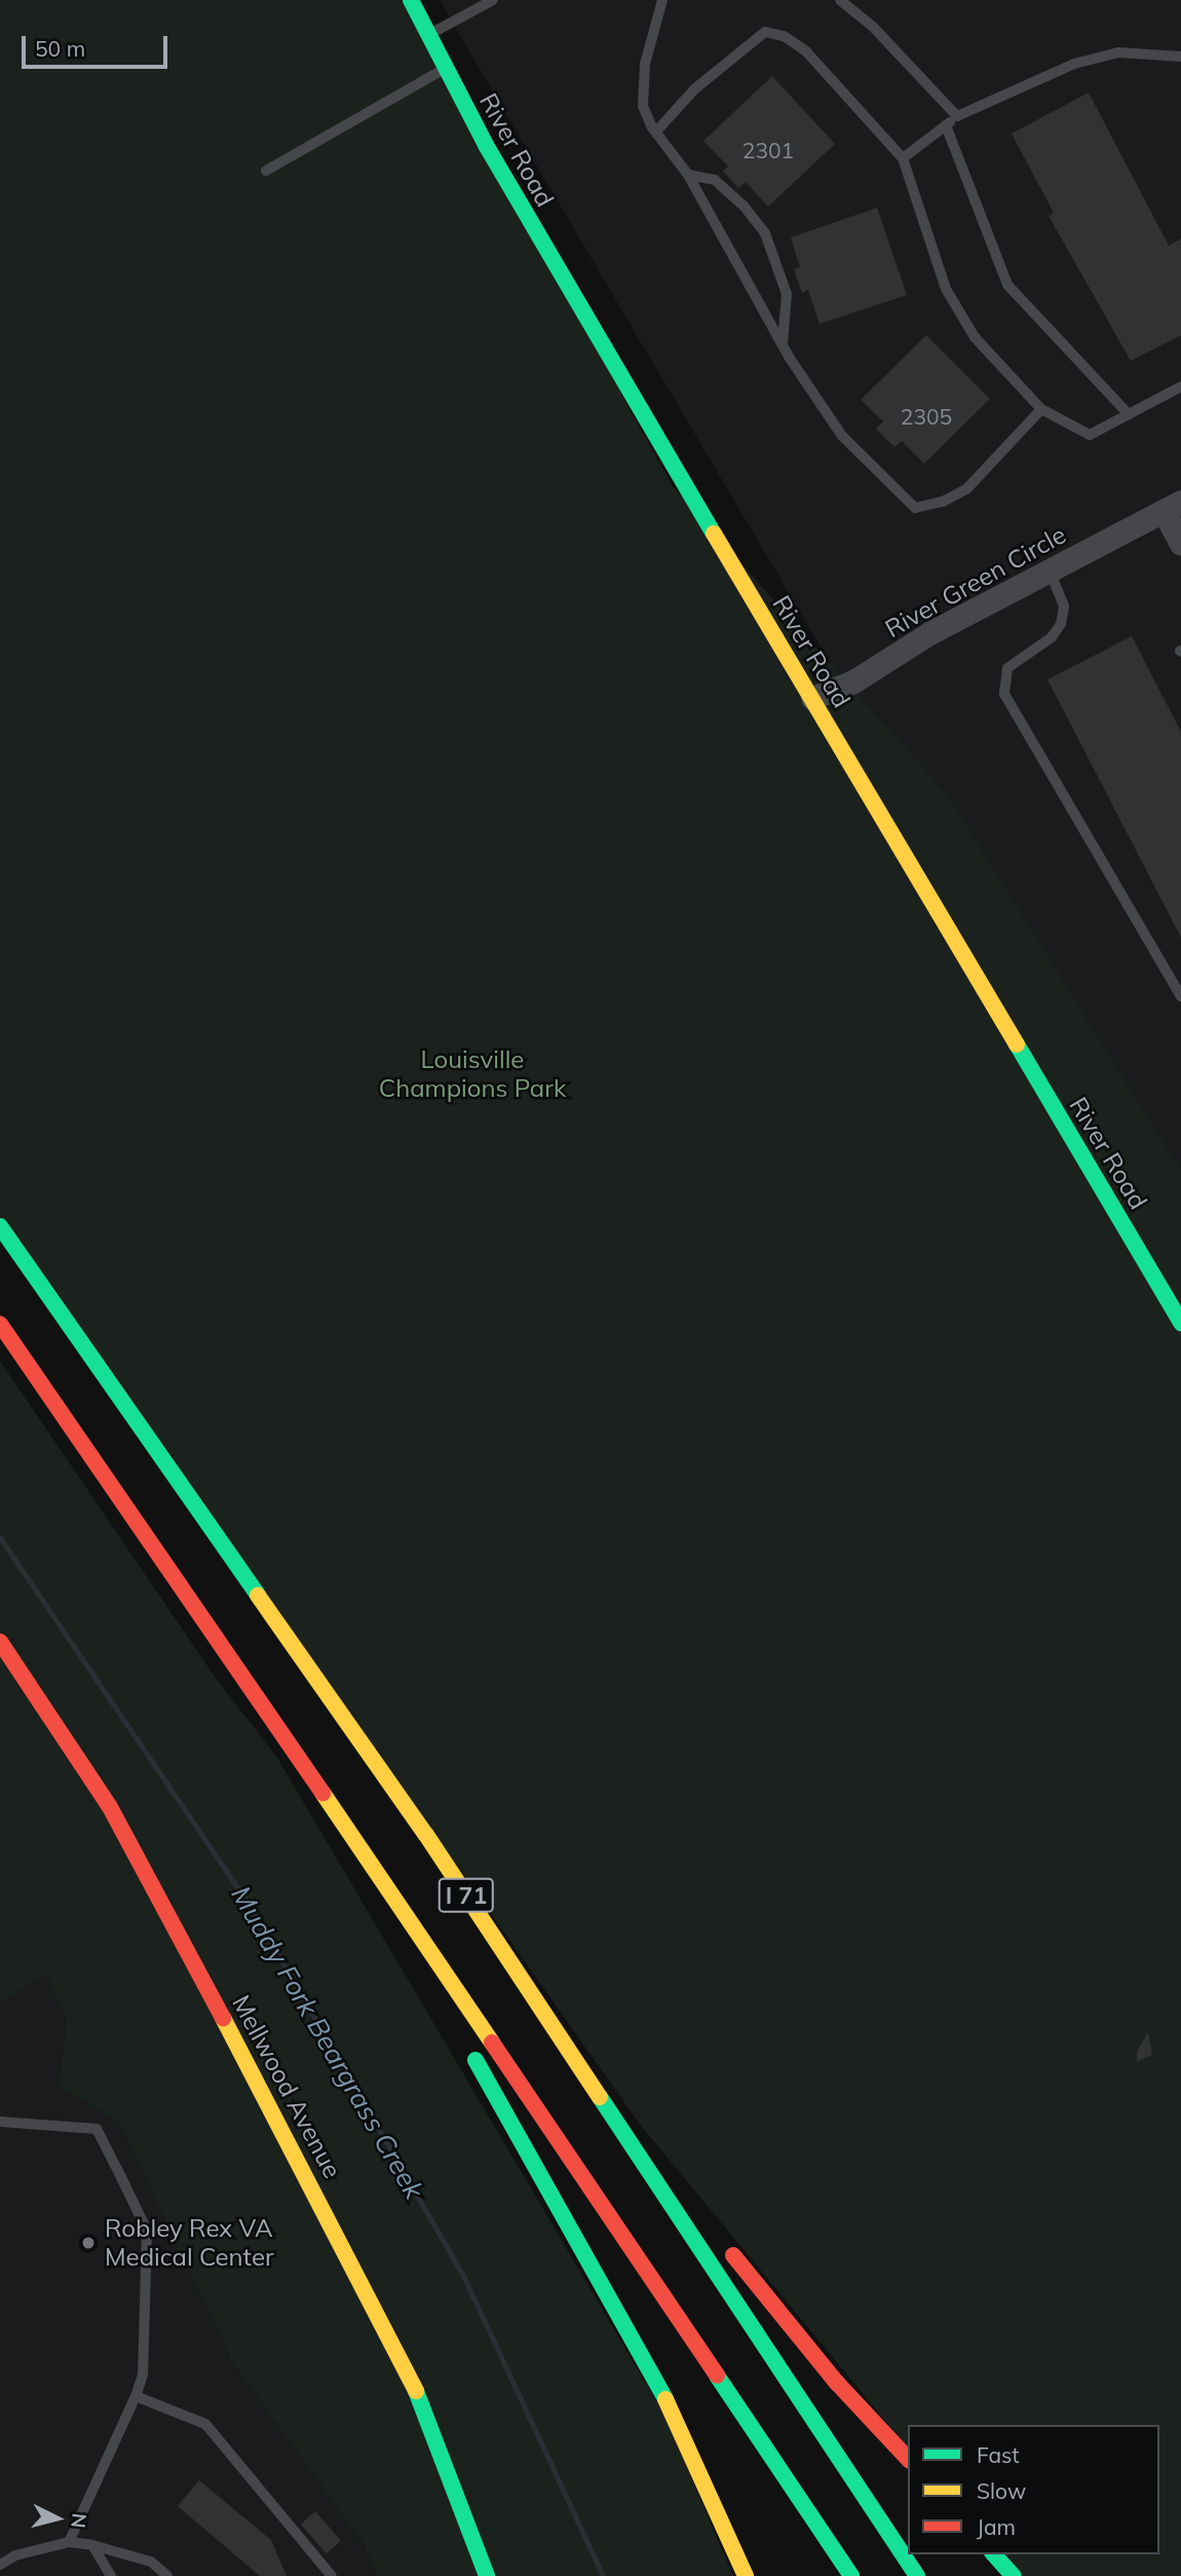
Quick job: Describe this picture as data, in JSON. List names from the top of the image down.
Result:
{
  "streets": {
    "main road": ["River Road", "I 71", "Mellwood Avenue"],
    "street": ["River Green Circle"]
  },
  "crossings": [
    ["River Road", "River Green Circle"]
  ],
  "water": ["Muddy Fork Beargrass Creek"],
  "parks": ["Louisville Champions Park"],
  "places": ["Robley Rex VA Medical Center"],
  "house_numbers": ["2301", "2305"],
  "legend": ["Fast", "Slow", "Jam"],
  "scale_bar": "50 m",
  "north": "right"
}
